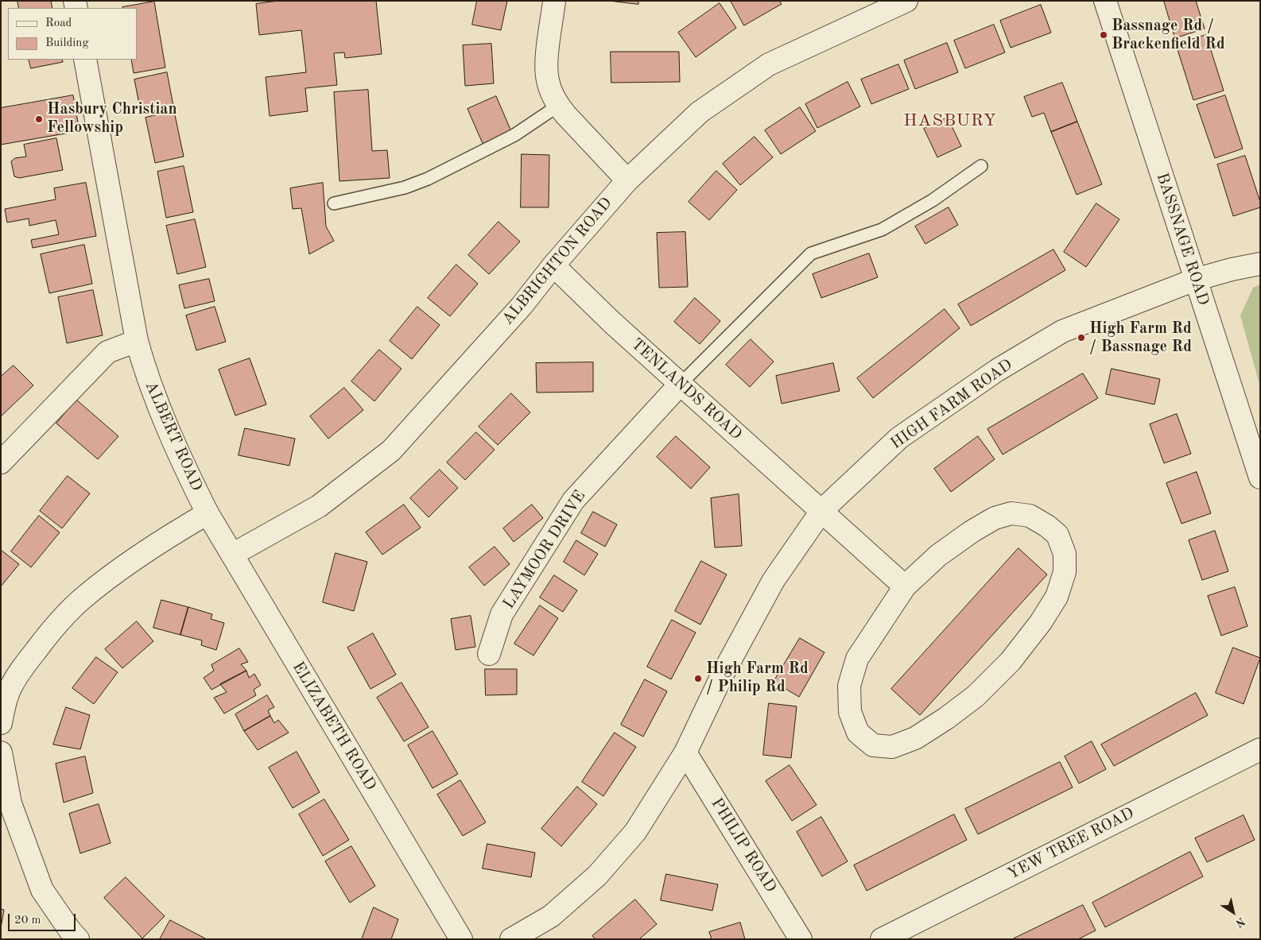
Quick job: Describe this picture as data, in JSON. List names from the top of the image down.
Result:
{
  "streets": {
    "street": [
      "BASSNAGE ROAD",
      "ALBRIGHTON ROAD",
      "TENLANDS ROAD",
      "HIGH FARM ROAD",
      "ALBERT ROAD",
      "LAYMOOR DRIVE",
      "ELIZABETH ROAD",
      "YEW TREE ROAD",
      "PHILIP ROAD"
    ]
  },
  "crossings": [
    ["BASSNAGE ROAD", "HIGH FARM ROAD"],
    ["ALBRIGHTON ROAD", "TENLANDS ROAD"],
    ["ALBRIGHTON ROAD", "ELIZABETH ROAD"],
    ["TENLANDS ROAD", "HIGH FARM ROAD"],
    ["TENLANDS ROAD", "LAYMOOR DRIVE"],
    ["HIGH FARM ROAD", "PHILIP ROAD"],
    ["ALBERT ROAD", "ELIZABETH ROAD"]
  ],
  "districts": ["HASBURY"],
  "places": [
    "Bassnage Rd / Brackenfield Rd",
    "Hasbury Christian Fellowship",
    "High Farm Rd / Bassnage Rd",
    "High Farm Rd / Philip Rd"
  ],
  "legend": ["Road", "Building"],
  "scale_bar": "20 m",
  "north": "bottom right"
}
